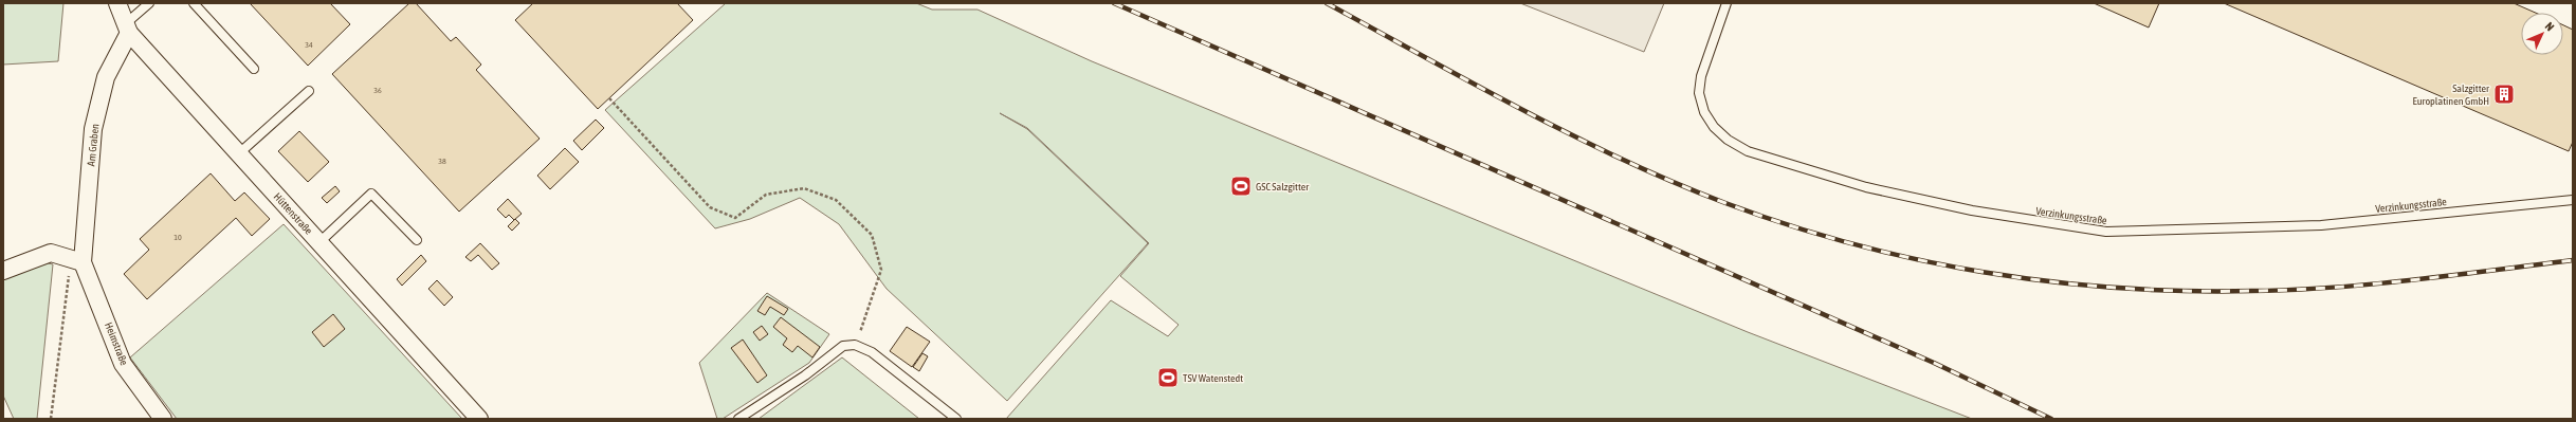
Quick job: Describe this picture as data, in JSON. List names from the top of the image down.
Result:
{
  "streets": {
    "street": ["Am Graben", "Hüttenstraße", "Heimstraße"],
    "lane": ["Verzinkungsstraße"]
  },
  "crossings": [
    ["Am Graben", "Hüttenstraße"],
    ["Am Graben", "Heimstraße"]
  ],
  "places": {
    "building": ["Salzgitter Europlatinen GmbH"],
    "sports": ["GSC Salzgitter", "TSV Watenstedt"]
  },
  "house_numbers": [
    "34",
    "36",
    "38",
    "10"
  ],
  "north": "top right"
}
